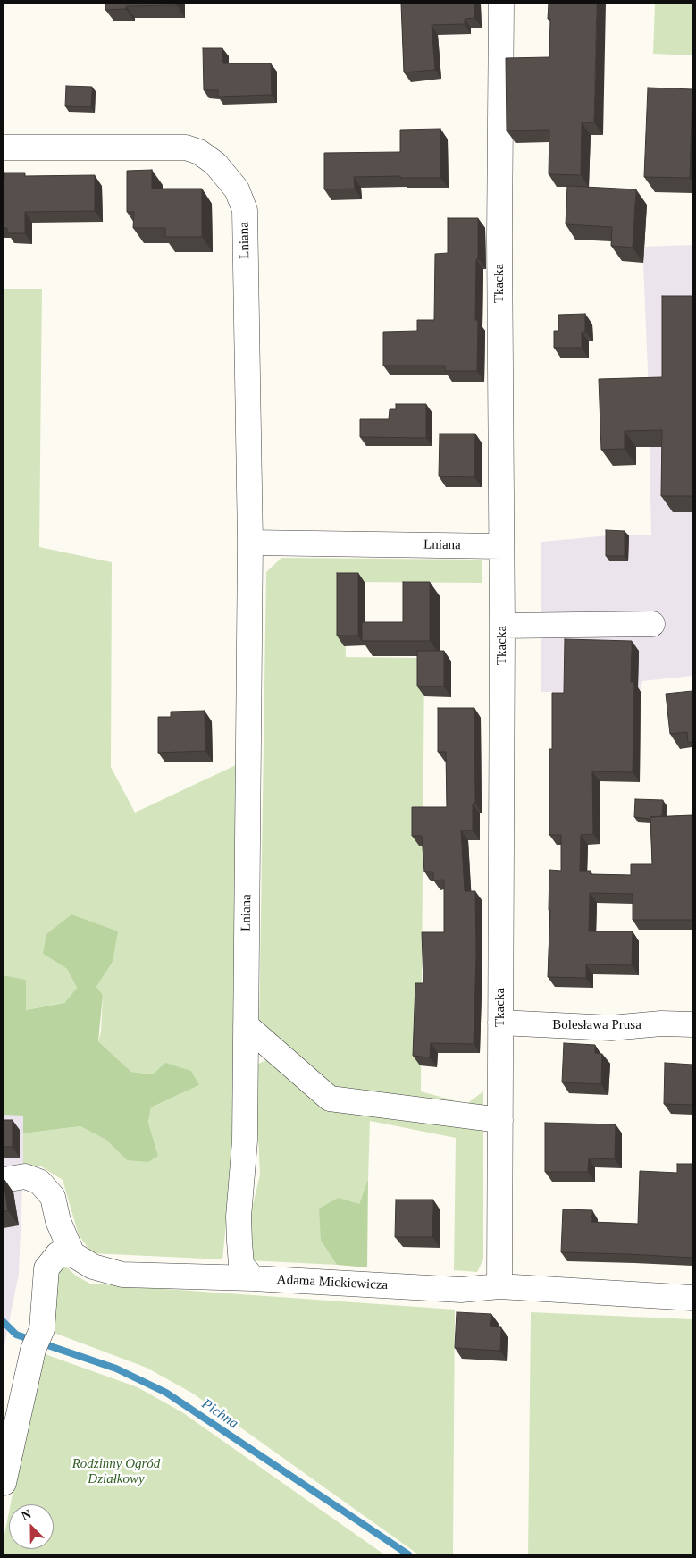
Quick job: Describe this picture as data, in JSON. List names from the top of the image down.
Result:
{
  "streets": {
    "street": [
      "Lniana",
      "Tkacka",
      "Bolesława Prusa",
      "Adama Mickiewicza"
    ]
  },
  "crossings": [
    ["Lniana", "Tkacka"],
    ["Lniana", "Adama Mickiewicza"],
    ["Tkacka", "Bolesława Prusa"],
    ["Tkacka", "Adama Mickiewicza"]
  ],
  "water": ["Pichna"],
  "parks": ["Rodzinny Ogród Działkowy"],
  "north": "top left"
}
